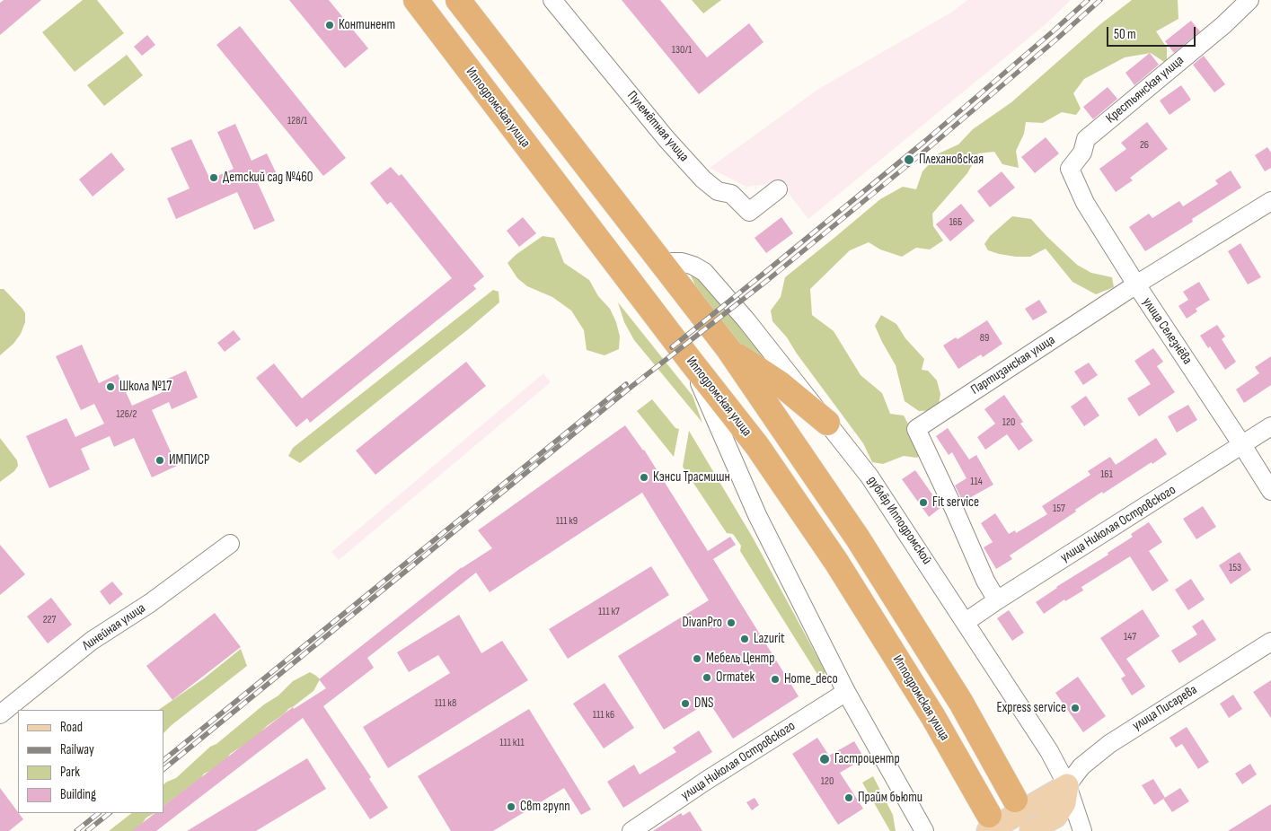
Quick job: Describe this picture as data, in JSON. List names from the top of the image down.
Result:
{
  "streets": {
    "highway": ["Ипподромская улица"],
    "main road": ["улица Писарева"],
    "street": [
      "Крестьянская улица",
      "Пулемётная улица",
      "улица Селезнёва",
      "Партизанская улица",
      "дублёр Ипподромской",
      "улица Николая Островского",
      "Линейная улица"
    ]
  },
  "crossings": [
    ["Крестьянская улица", "улица Селезнёва"],
    ["Ипподромская улица", "улица Писарева"],
    ["улица Селезнёва", "Партизанская улица"],
    ["улица Селезнёва", "улица Николая Островского"],
    ["Партизанская улица", "улица Николая Островского"],
    ["дублёр Ипподромской", "улица Николая Островского"],
    ["дублёр Ипподромской", "улица Писарева"]
  ],
  "places": [
    "Континент",
    "Плехановская",
    "Детский сад №460",
    "Школа №17",
    "ИМПИСР",
    "Кэнси Трасмишн",
    "Fit service",
    "DivanPro",
    "Lazurit",
    "Мебель Центр",
    "Ormatek",
    "Home_deco",
    "DNS",
    "Express service",
    "Гастроцентр",
    "Прайм бьюти",
    "Свт групп"
  ],
  "house_numbers": [
    "130/1",
    "128/1",
    "26",
    "16Б",
    "89",
    "126/2",
    "120",
    "161",
    "114",
    "157",
    "111 к9",
    "153",
    "111 к7",
    "227",
    "147",
    "111 к8",
    "111 к6",
    "111 к11",
    "120"
  ],
  "legend": [
    "Road",
    "Railway",
    "Park",
    "Building"
  ],
  "scale_bar": "50 m"
}
